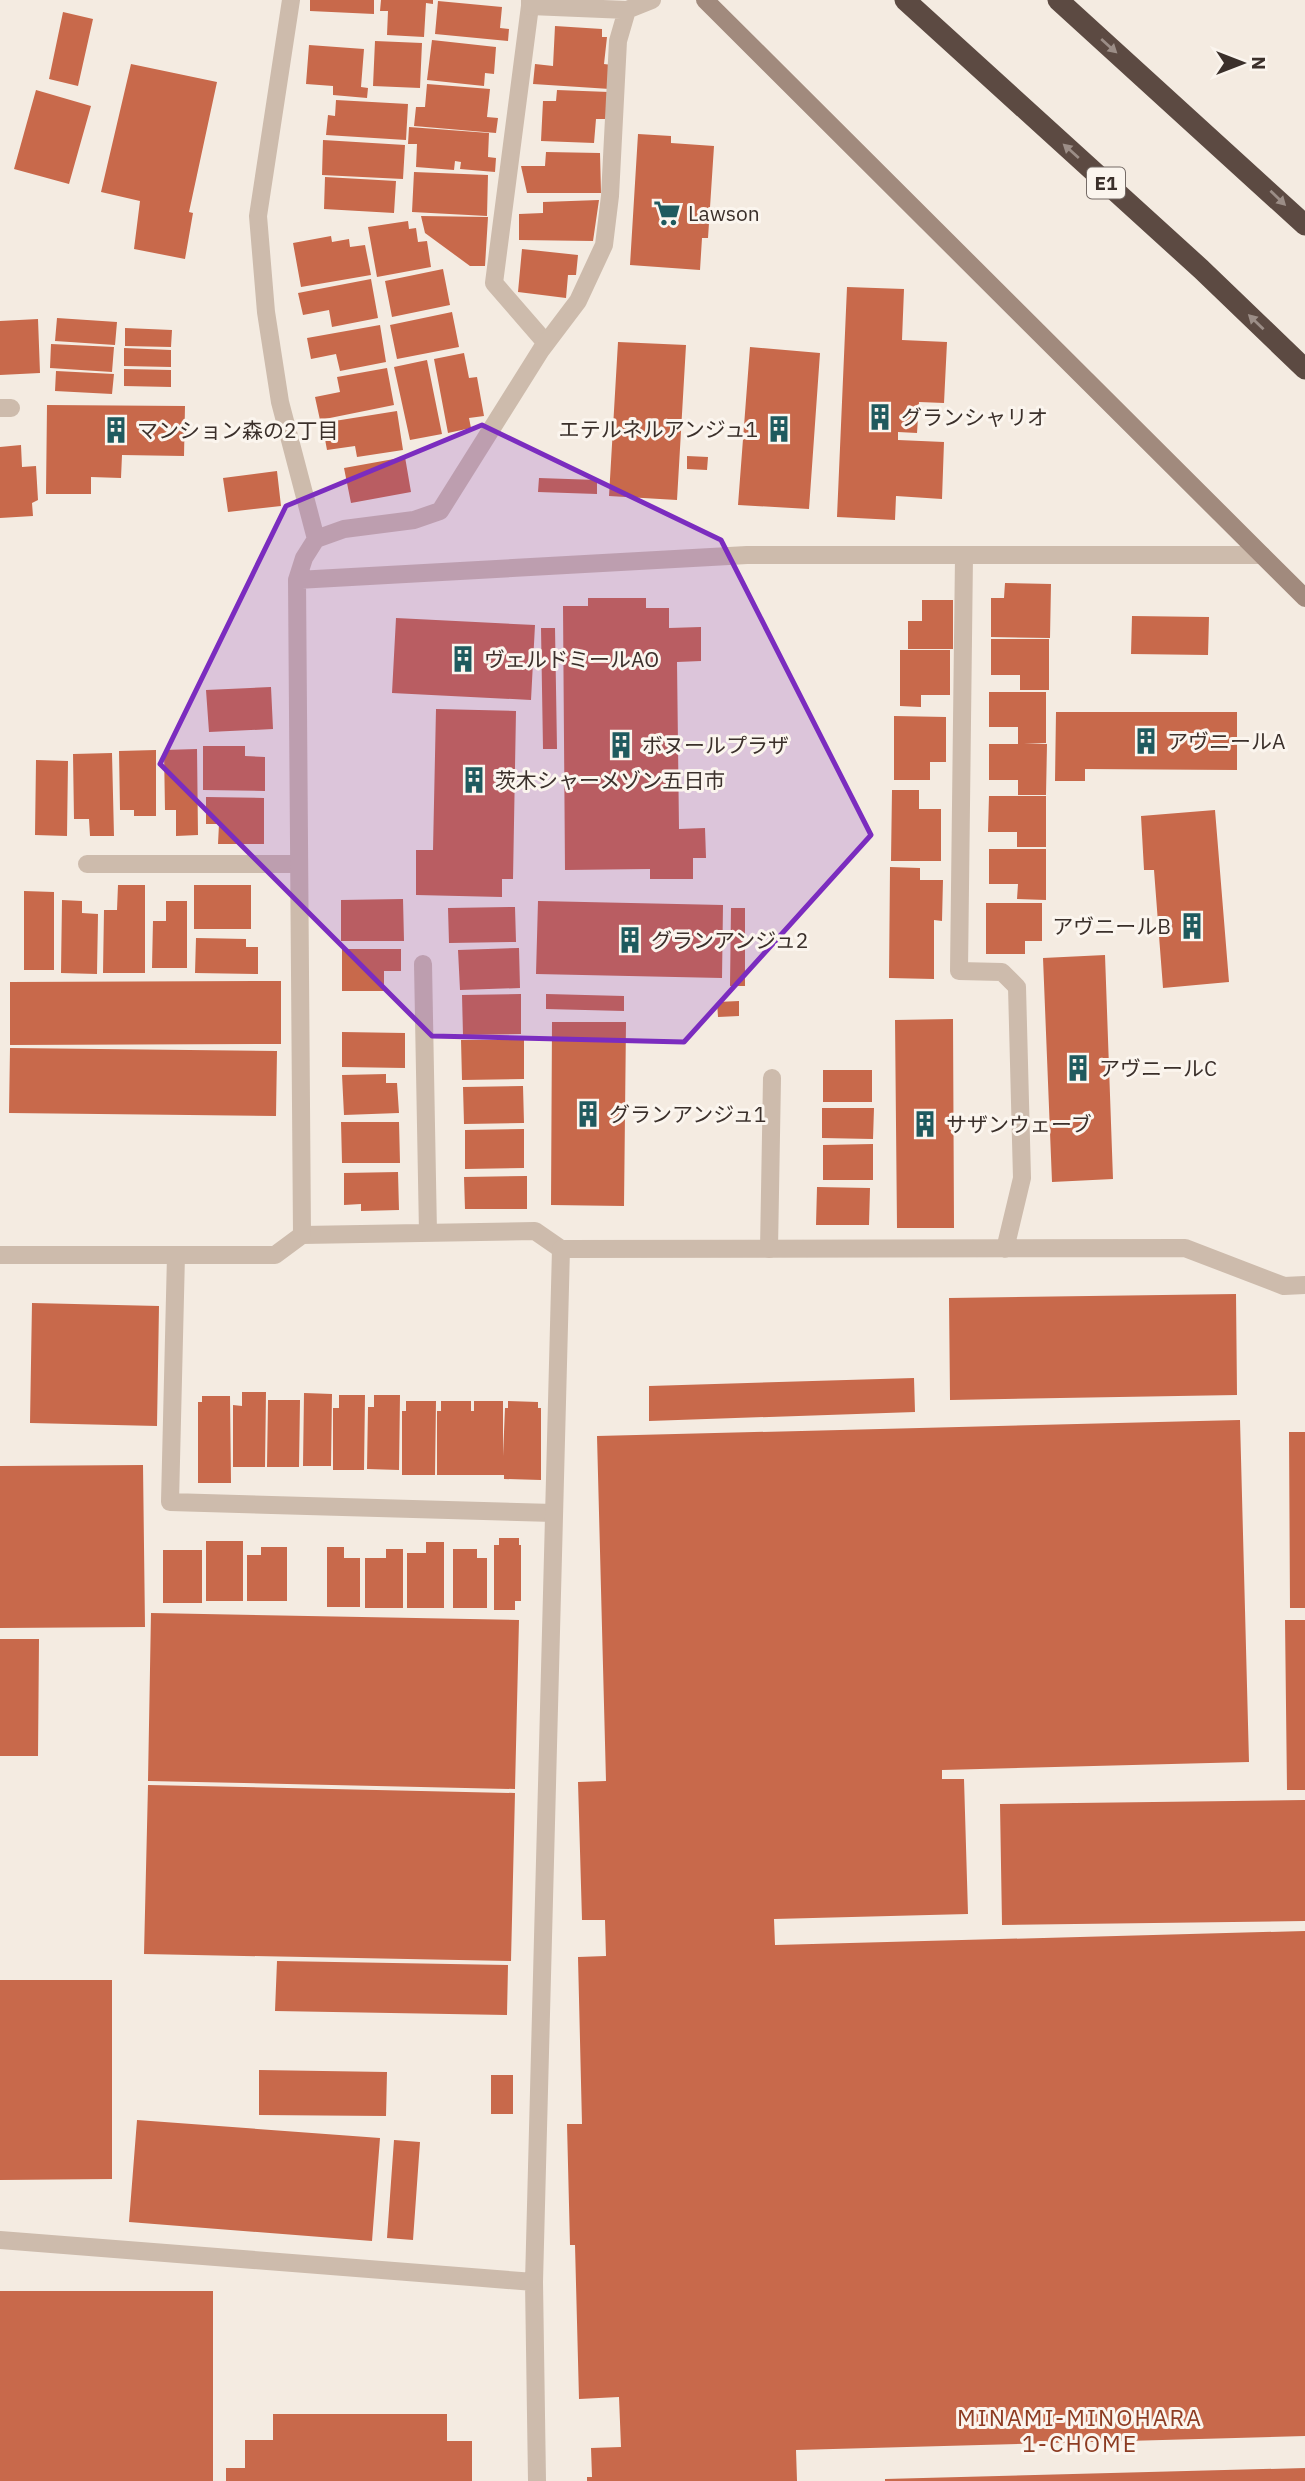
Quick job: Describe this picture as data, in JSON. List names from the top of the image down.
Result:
{
  "streets": {
    "highway": ["E1"]
  },
  "districts": ["MINAMI-MINOHARA 1-CHOME"],
  "places": {
    "supermarket": ["Lawson"],
    "building": [
      "グランシャリオ",
      "エテルネルアンジュ1",
      "マンション森の2丁目",
      "ヴェルドミールAO",
      "アヴニールA",
      "ボヌールプラザ",
      "茨木シャーメゾン五日市",
      "アヴニールB",
      "グランアンジュ2",
      "アヴニールC",
      "グランアンジュ1",
      "サザンウェーブ"
    ]
  },
  "north": "right"
}
